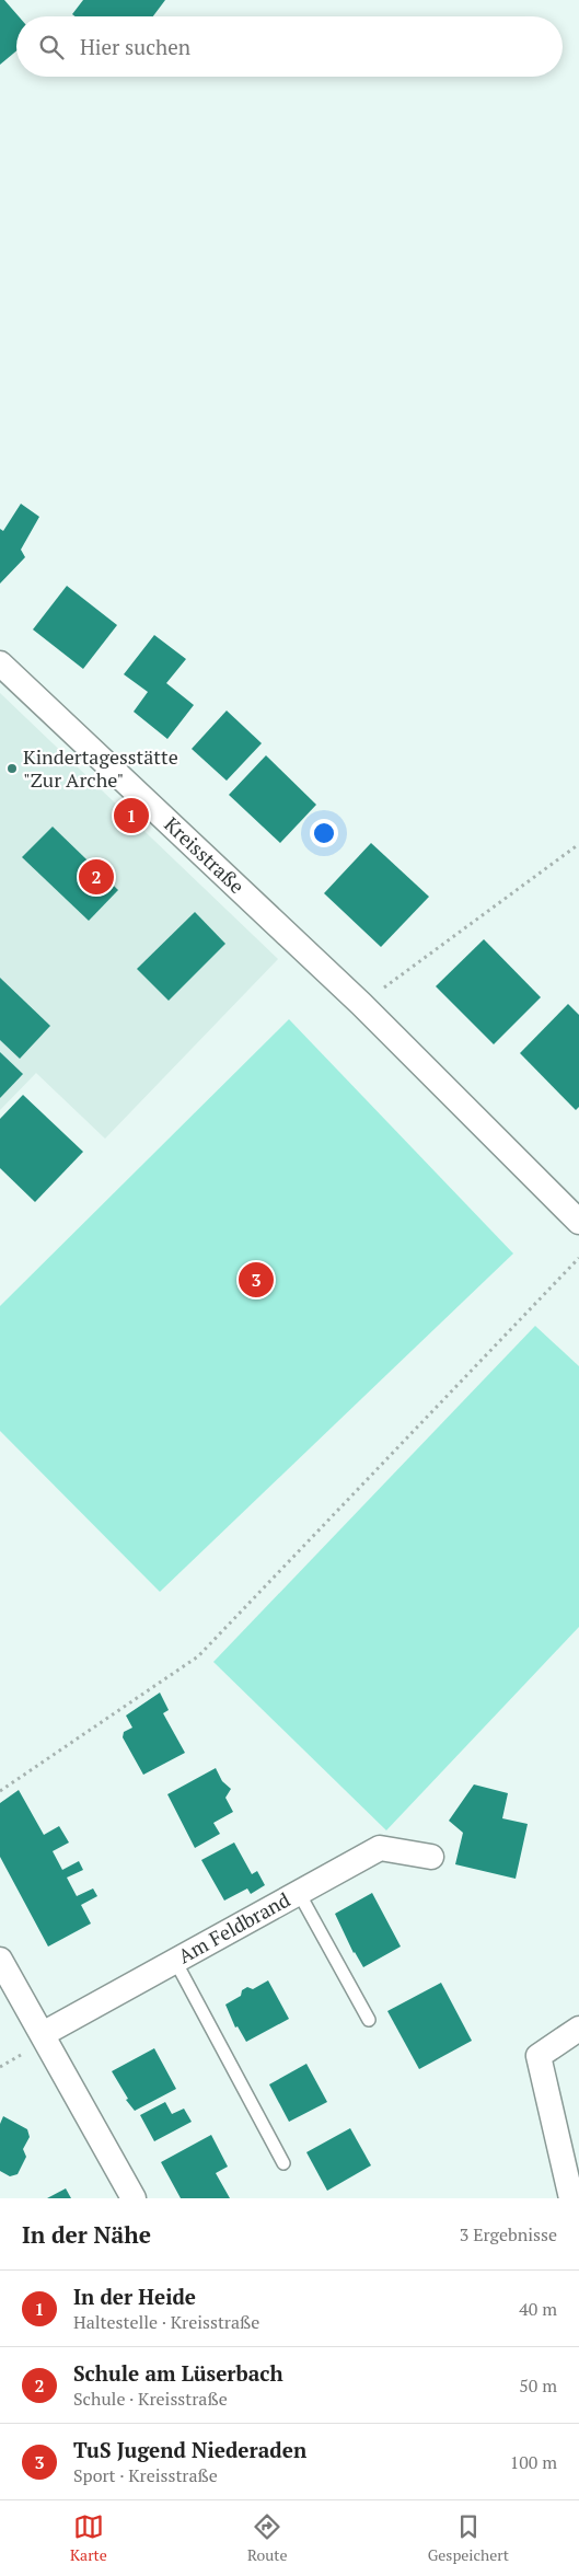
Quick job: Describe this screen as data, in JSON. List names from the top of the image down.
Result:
{
  "streets": {
    "street": ["Kreisstraße", "Am Feldbrand"]
  },
  "places": ["Kindertagesstätte \"Zur Arche\""],
  "page": {
    "search": "Hier suchen",
    "pins": ["1", "2", "3"],
    "heading": ["In der Nähe", "3 Ergebnisse"],
    "list": [
      {
        "mark": "1",
        "name": "In der Heide",
        "note": "Haltestelle · Kreisstraße",
        "value": "40 m"
      },
      {
        "mark": "2",
        "name": "Schule am Lüserbach",
        "note": "Schule · Kreisstraße",
        "value": "50 m"
      },
      {
        "mark": "3",
        "name": "TuS Jugend Niederaden",
        "note": "Sport · Kreisstraße",
        "value": "100 m"
      }
    ],
    "nav": ["Karte", "Route", "Gespeichert"]
  }
}
